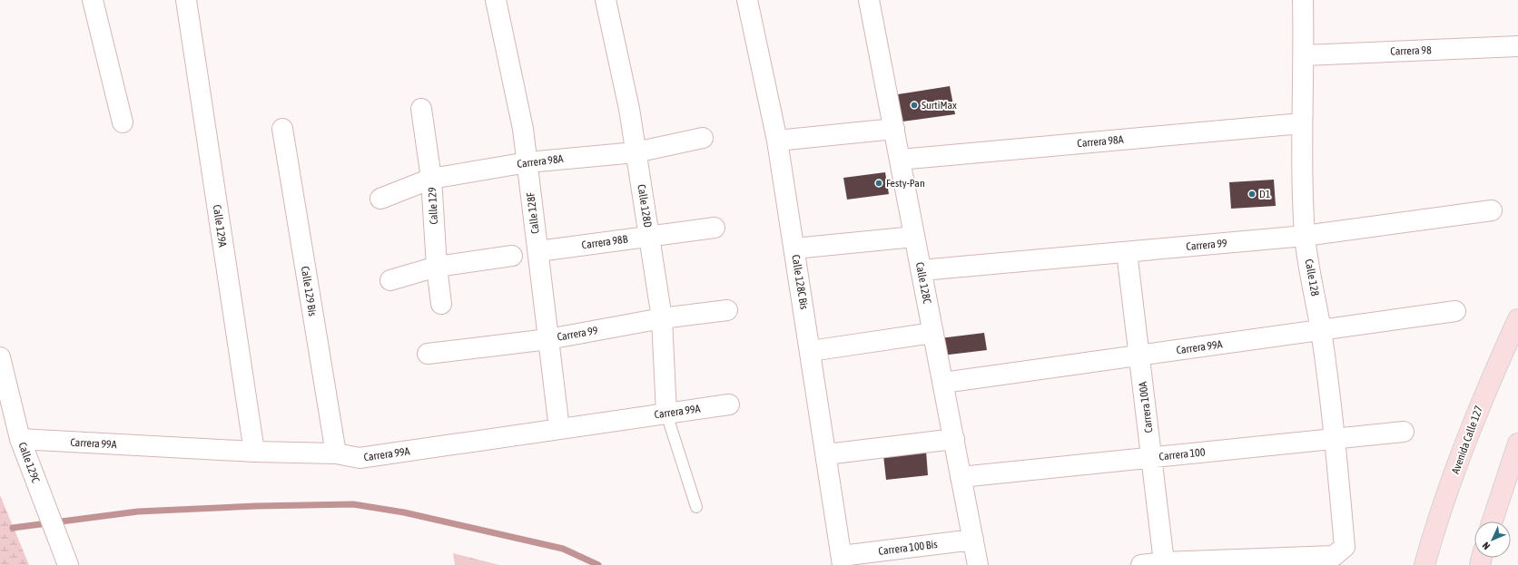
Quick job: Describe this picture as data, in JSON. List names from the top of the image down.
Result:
{
  "streets": {
    "main road": ["Avenida Calle 127"],
    "street": [
      "Carrera 98",
      "Carrera 98A",
      "Calle 129",
      "Calle 128D",
      "Calle 128F",
      "Calle 129A",
      "Carrera 98B",
      "Carrera 99",
      "Calle 128",
      "Calle 128C Bis",
      "Calle 128C",
      "Calle 129 Bis",
      "Carrera 99A",
      "Carrera 100A",
      "Carrera 100",
      "Calle 129C",
      "Carrera 100 Bis"
    ]
  },
  "crossings": [
    ["Carrera 98", "Calle 128"],
    ["Carrera 98A", "Calle 129"],
    ["Carrera 98A", "Calle 128D"],
    ["Carrera 98A", "Calle 128F"],
    ["Carrera 98A", "Calle 128"],
    ["Carrera 98A", "Calle 128C"],
    ["Calle 128D", "Carrera 98B"],
    ["Calle 128D", "Carrera 99"],
    ["Calle 128D", "Carrera 99A"],
    ["Calle 128F", "Carrera 98B"],
    ["Calle 128F", "Carrera 99"],
    ["Calle 128F", "Carrera 99A"],
    ["Calle 129A", "Carrera 99A"],
    ["Carrera 99", "Calle 128"],
    ["Carrera 99", "Calle 128C"],
    ["Carrera 99", "Carrera 100A"],
    ["Calle 128", "Carrera 99A"],
    ["Calle 128", "Carrera 100"],
    ["Calle 128C Bis", "Carrera 100 Bis"],
    ["Calle 128C", "Carrera 99A"],
    ["Calle 128C", "Carrera 100"],
    ["Calle 128C", "Carrera 100 Bis"],
    ["Calle 129 Bis", "Carrera 99A"],
    ["Carrera 99A", "Carrera 100A"],
    ["Carrera 99A", "Calle 129C"],
    ["Carrera 100A", "Carrera 100"]
  ],
  "places": ["SurtiMax", "Festy-Pan", "D1"],
  "north": "bottom left"
}
